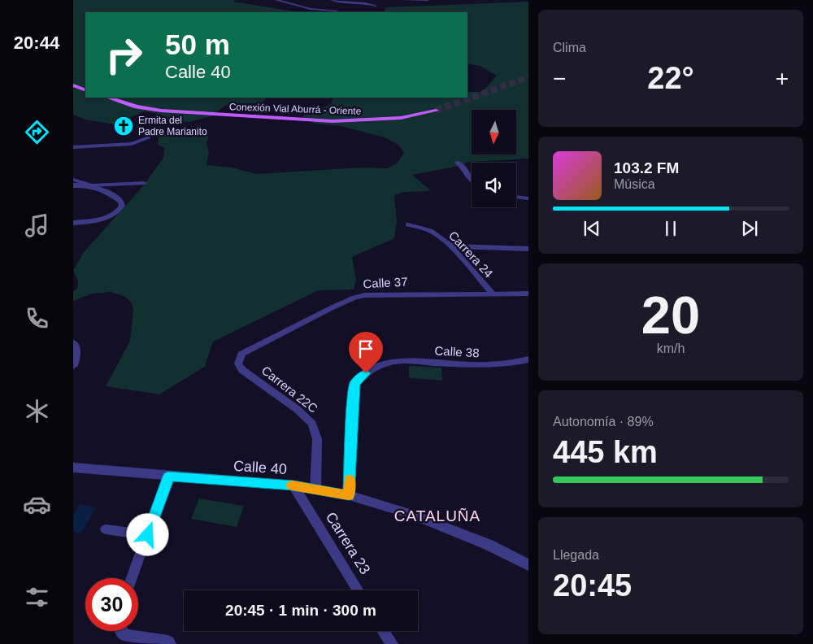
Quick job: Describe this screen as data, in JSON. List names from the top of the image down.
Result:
{
  "streets": {
    "main road": ["Conexión Vial Aburrá - Oriente"],
    "street": [
      "Carrera 24",
      "Calle 37",
      "Calle 38",
      "Carrera 22C",
      "Calle 40",
      "Carrera 23"
    ]
  },
  "crossings": [
    ["Carrera 24", "Calle 37"],
    ["Calle 37", "Carrera 22C"],
    ["Calle 38", "Carrera 23"],
    ["Carrera 22C", "Calle 40"],
    ["Calle 40", "Carrera 23"]
  ],
  "districts": ["CATALUÑA"],
  "places": {
    "church": ["Ermita del Padre Marianito"]
  },
  "north": "bottom",
  "page": {
    "tabs": "20:44",
    "tile": [
      "Clima",
      ["20", "km/h"],
      ["Autonomía · 89%", "445 km"],
      ["Llegada", "20:45"]
    ],
    "turn": ["50 m", "Calle 40"],
    "heat": ["−", "22°", "+"],
    "song": ["103.2 FM", "Música"],
    "limit": "30",
    "trip": "20:45 · 1 min · 300 m"
  }
}
